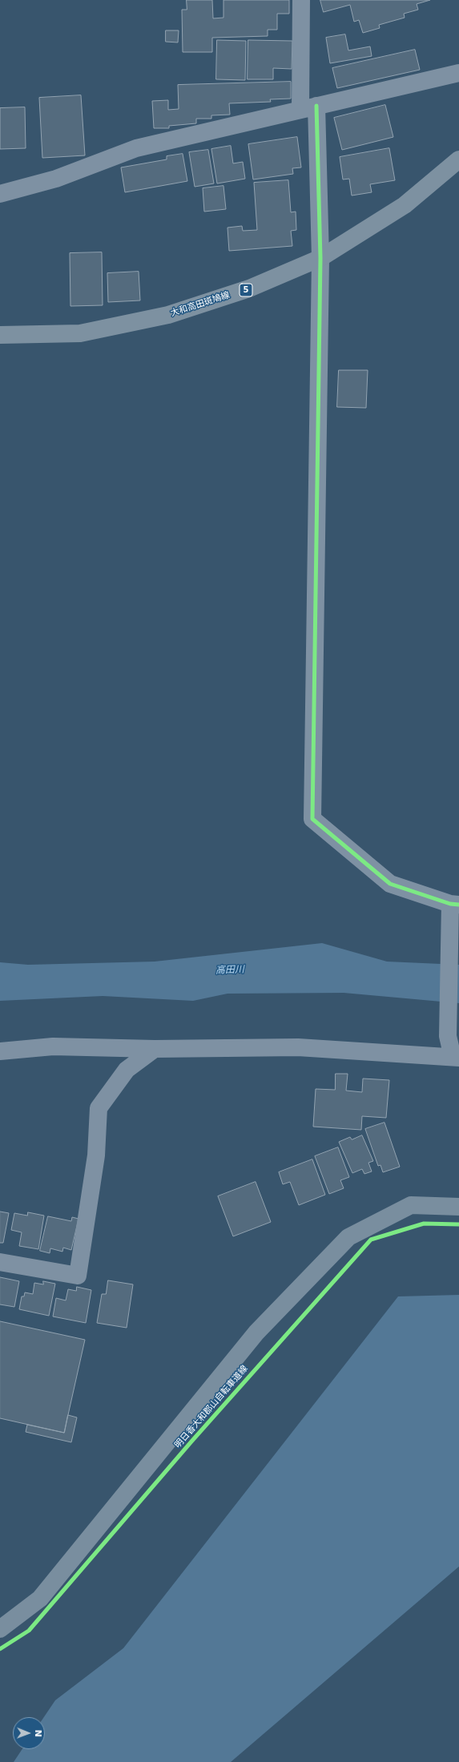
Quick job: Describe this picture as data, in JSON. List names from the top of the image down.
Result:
{
  "streets": {
    "main road": ["5", "大和高田斑鳩線"],
    "cycle path": ["明日香大和郡山自転車道線"]
  },
  "water": ["高田川"],
  "north": "right"
}
